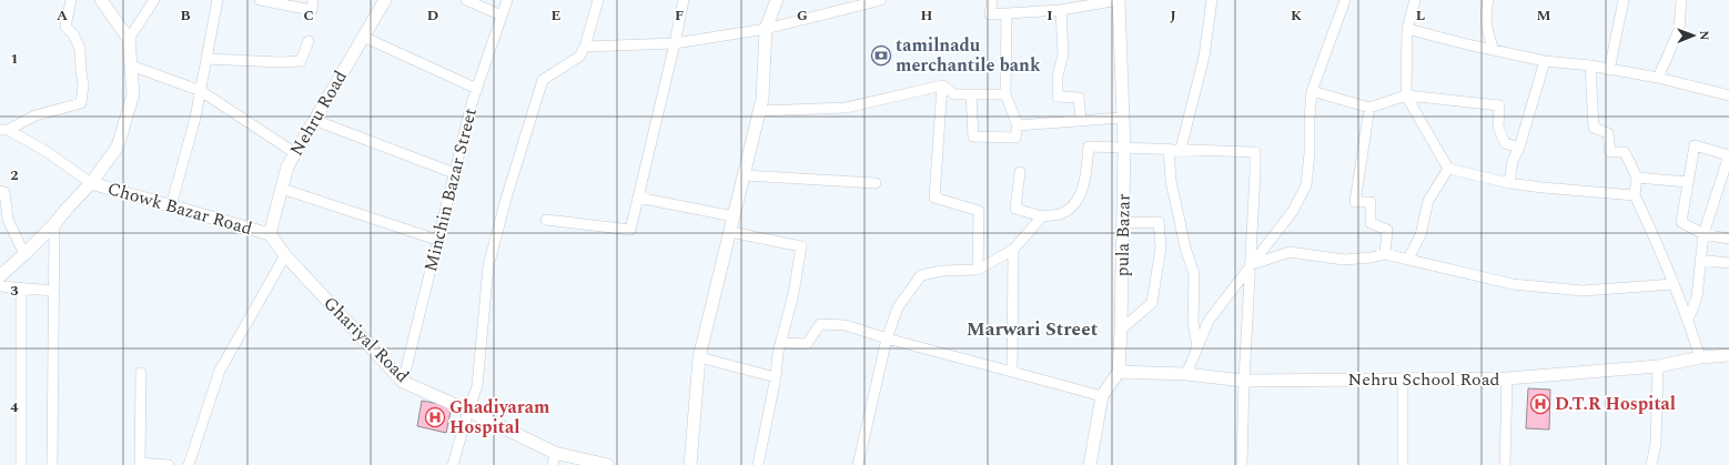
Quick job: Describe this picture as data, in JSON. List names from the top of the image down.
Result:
{
  "streets": {
    "street": [
      "Nehru Road",
      "Minchin Bazar Street",
      "Chowk Bazar Road",
      "pula Bazar",
      "Ghariyal Road",
      "Nehru School Road"
    ]
  },
  "crossings": [
    ["Nehru Road", "Chowk Bazar Road"],
    ["Nehru Road", "Ghariyal Road"],
    ["Minchin Bazar Street", "Ghariyal Road"],
    ["Chowk Bazar Road", "Ghariyal Road"],
    ["pula Bazar", "Nehru School Road"]
  ],
  "districts": ["Marwari Street"],
  "places": {
    "bank": ["tamilnadu merchantile bank"],
    "hospital": ["D.T.R Hospital", "Ghadiyaram Hospital"]
  },
  "north": "right",
  "grid": {
    "columns": [
      "A",
      "B",
      "C",
      "D",
      "E",
      "F",
      "G",
      "H",
      "I",
      "J",
      "K",
      "L",
      "M"
    ],
    "rows": [
      "1",
      "2",
      "3",
      "4"
    ]
  }
}
